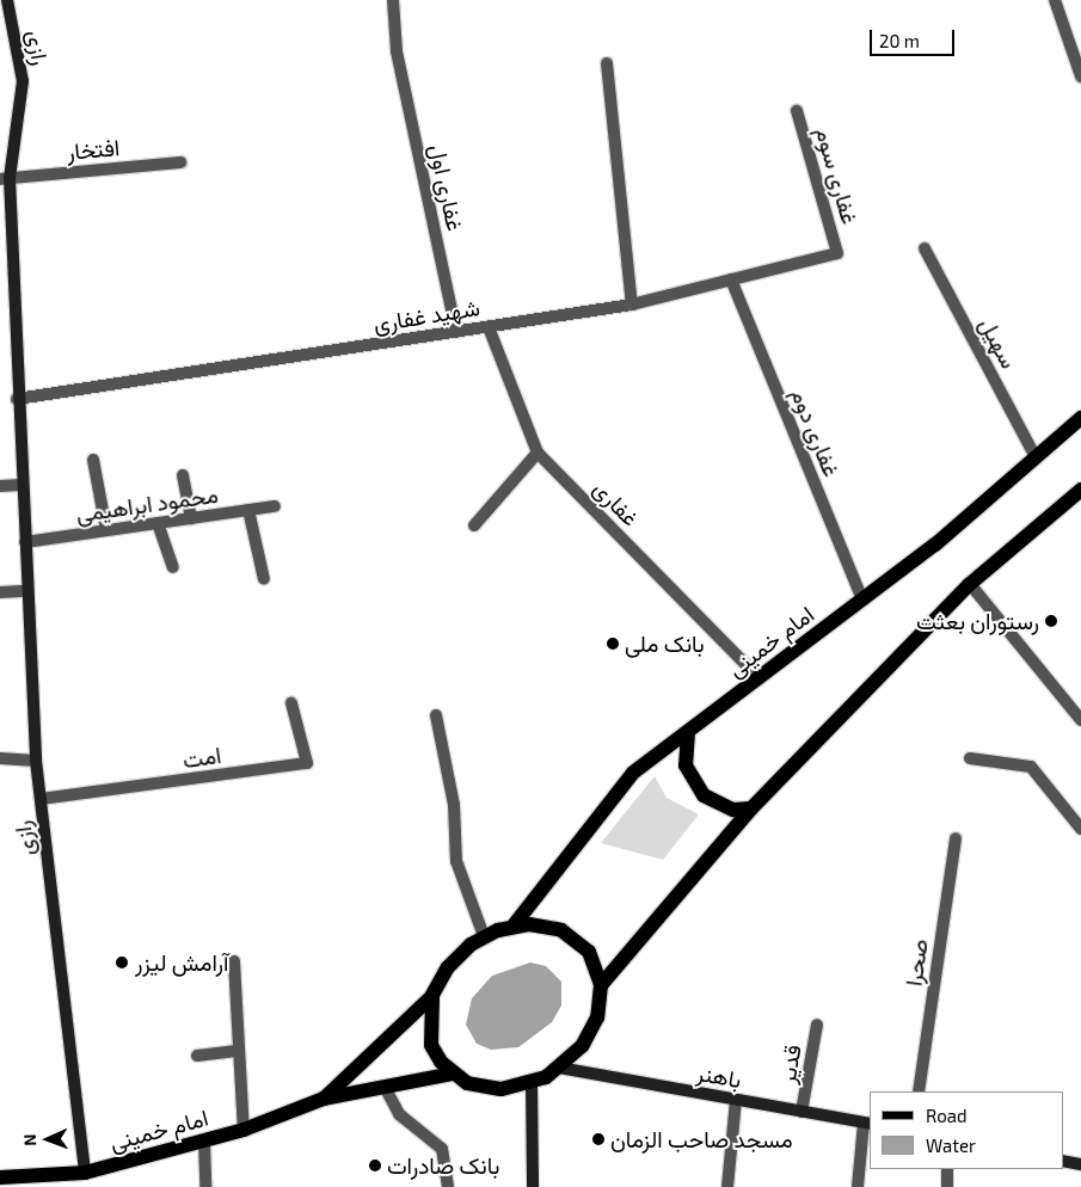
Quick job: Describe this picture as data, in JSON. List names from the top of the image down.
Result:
{
  "streets": {
    "main road": ["امام خمینی"],
    "street": [
      "رازی",
      "افتخار",
      "غفاری سوم",
      "غفاری اول",
      "شهید غفاری",
      "سهیل",
      "غفاری دوم",
      "غفاری",
      "محمود ابراهیمی",
      "امت",
      "صحرا",
      "قدیر",
      "باهنر"
    ]
  },
  "crossings": [
    ["رازی", "افتخار"],
    ["رازی", "شهید غفاری"],
    ["رازی", "محمود ابراهیمی"],
    ["رازی", "امام خمینی"],
    ["رازی", "امت"],
    ["غفاری سوم", "شهید غفاری"],
    ["غفاری اول", "شهید غفاری"],
    ["شهید غفاری", "غفاری دوم"],
    ["شهید غفاری", "غفاری"],
    ["سهیل", "امام خمینی"],
    ["غفاری دوم", "امام خمینی"],
    ["غفاری", "امام خمینی"],
    ["امام خمینی", "باهنر"],
    ["قدیر", "باهنر"]
  ],
  "places": [
    "رستوران بعثت",
    "بانک ملی",
    "آرامش لیزر",
    "مسجد صاحب الزمان",
    "بانک صادرات"
  ],
  "legend": ["Road", "Water"],
  "scale_bar": "20 m",
  "north": "left"
}
